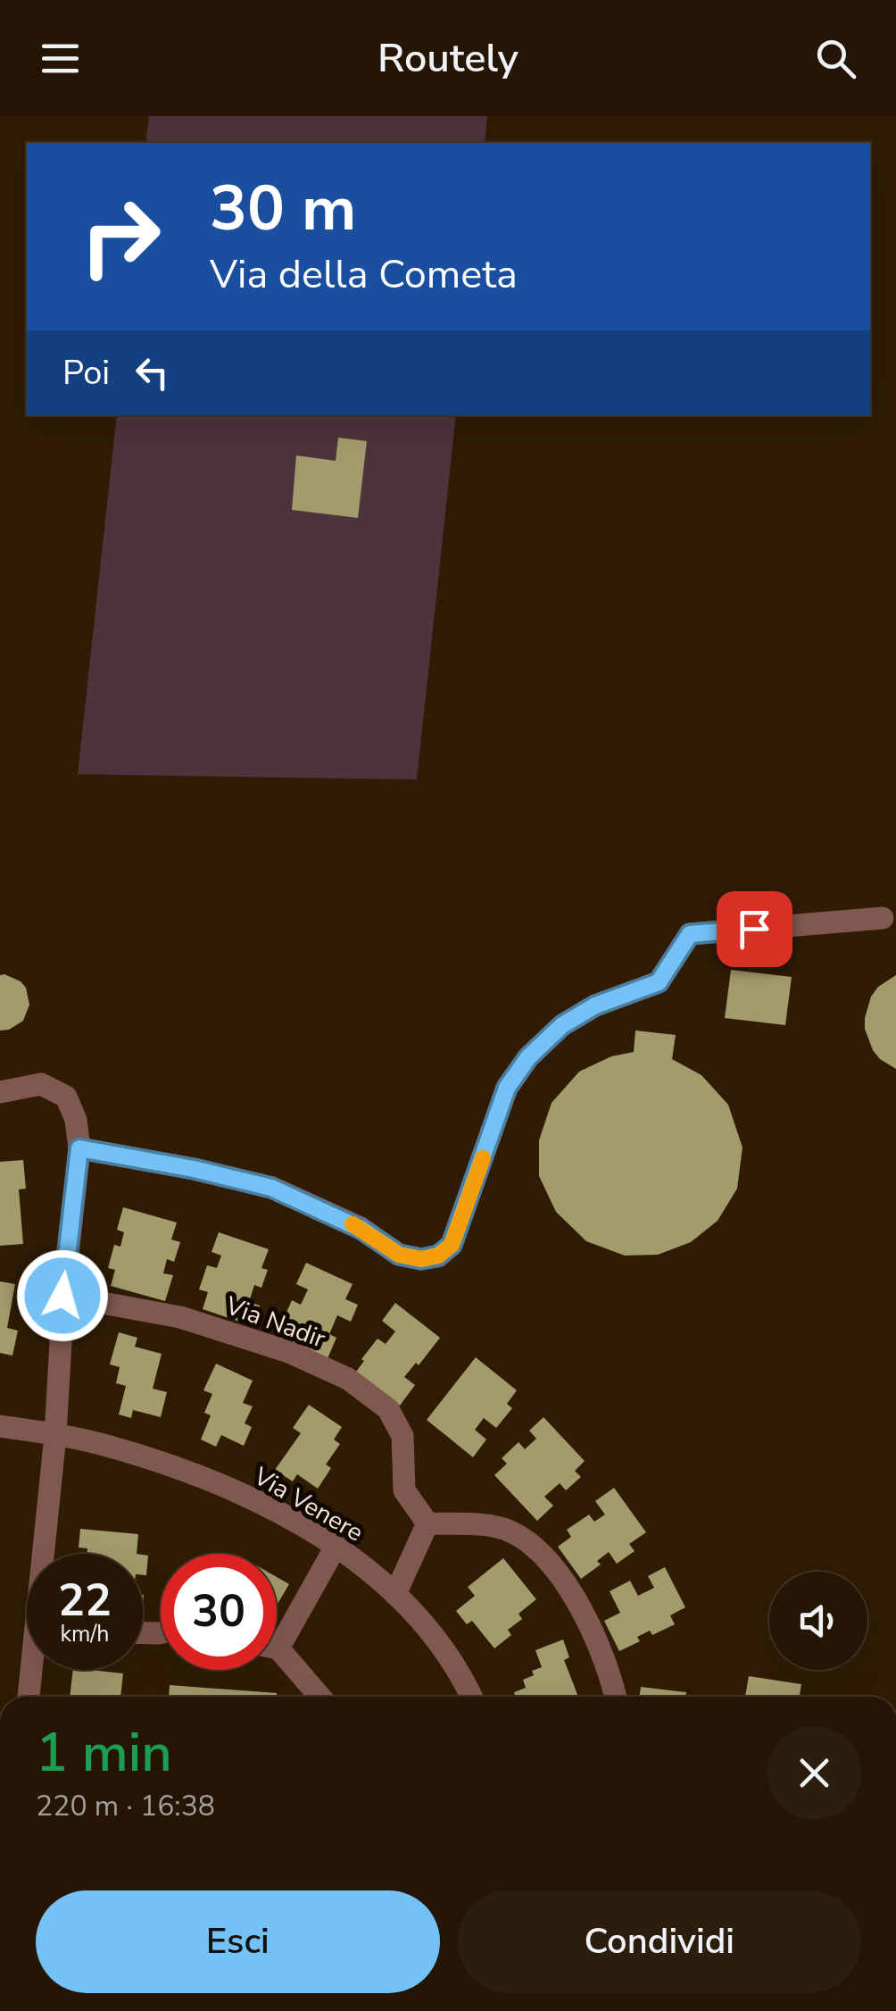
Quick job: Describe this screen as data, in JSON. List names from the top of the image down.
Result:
{
  "streets": {
    "street": ["Via Nadir", "Via Venere"]
  },
  "page": {
    "header": "Routely",
    "turn": ["30 m", "Via della Cometa"],
    "then": "Poi",
    "speed": "22 km/h",
    "limit": "30",
    "heading": ["1 min", "220 m · 16:38"],
    "buttons": ["Esci", "Condividi"]
  }
}
